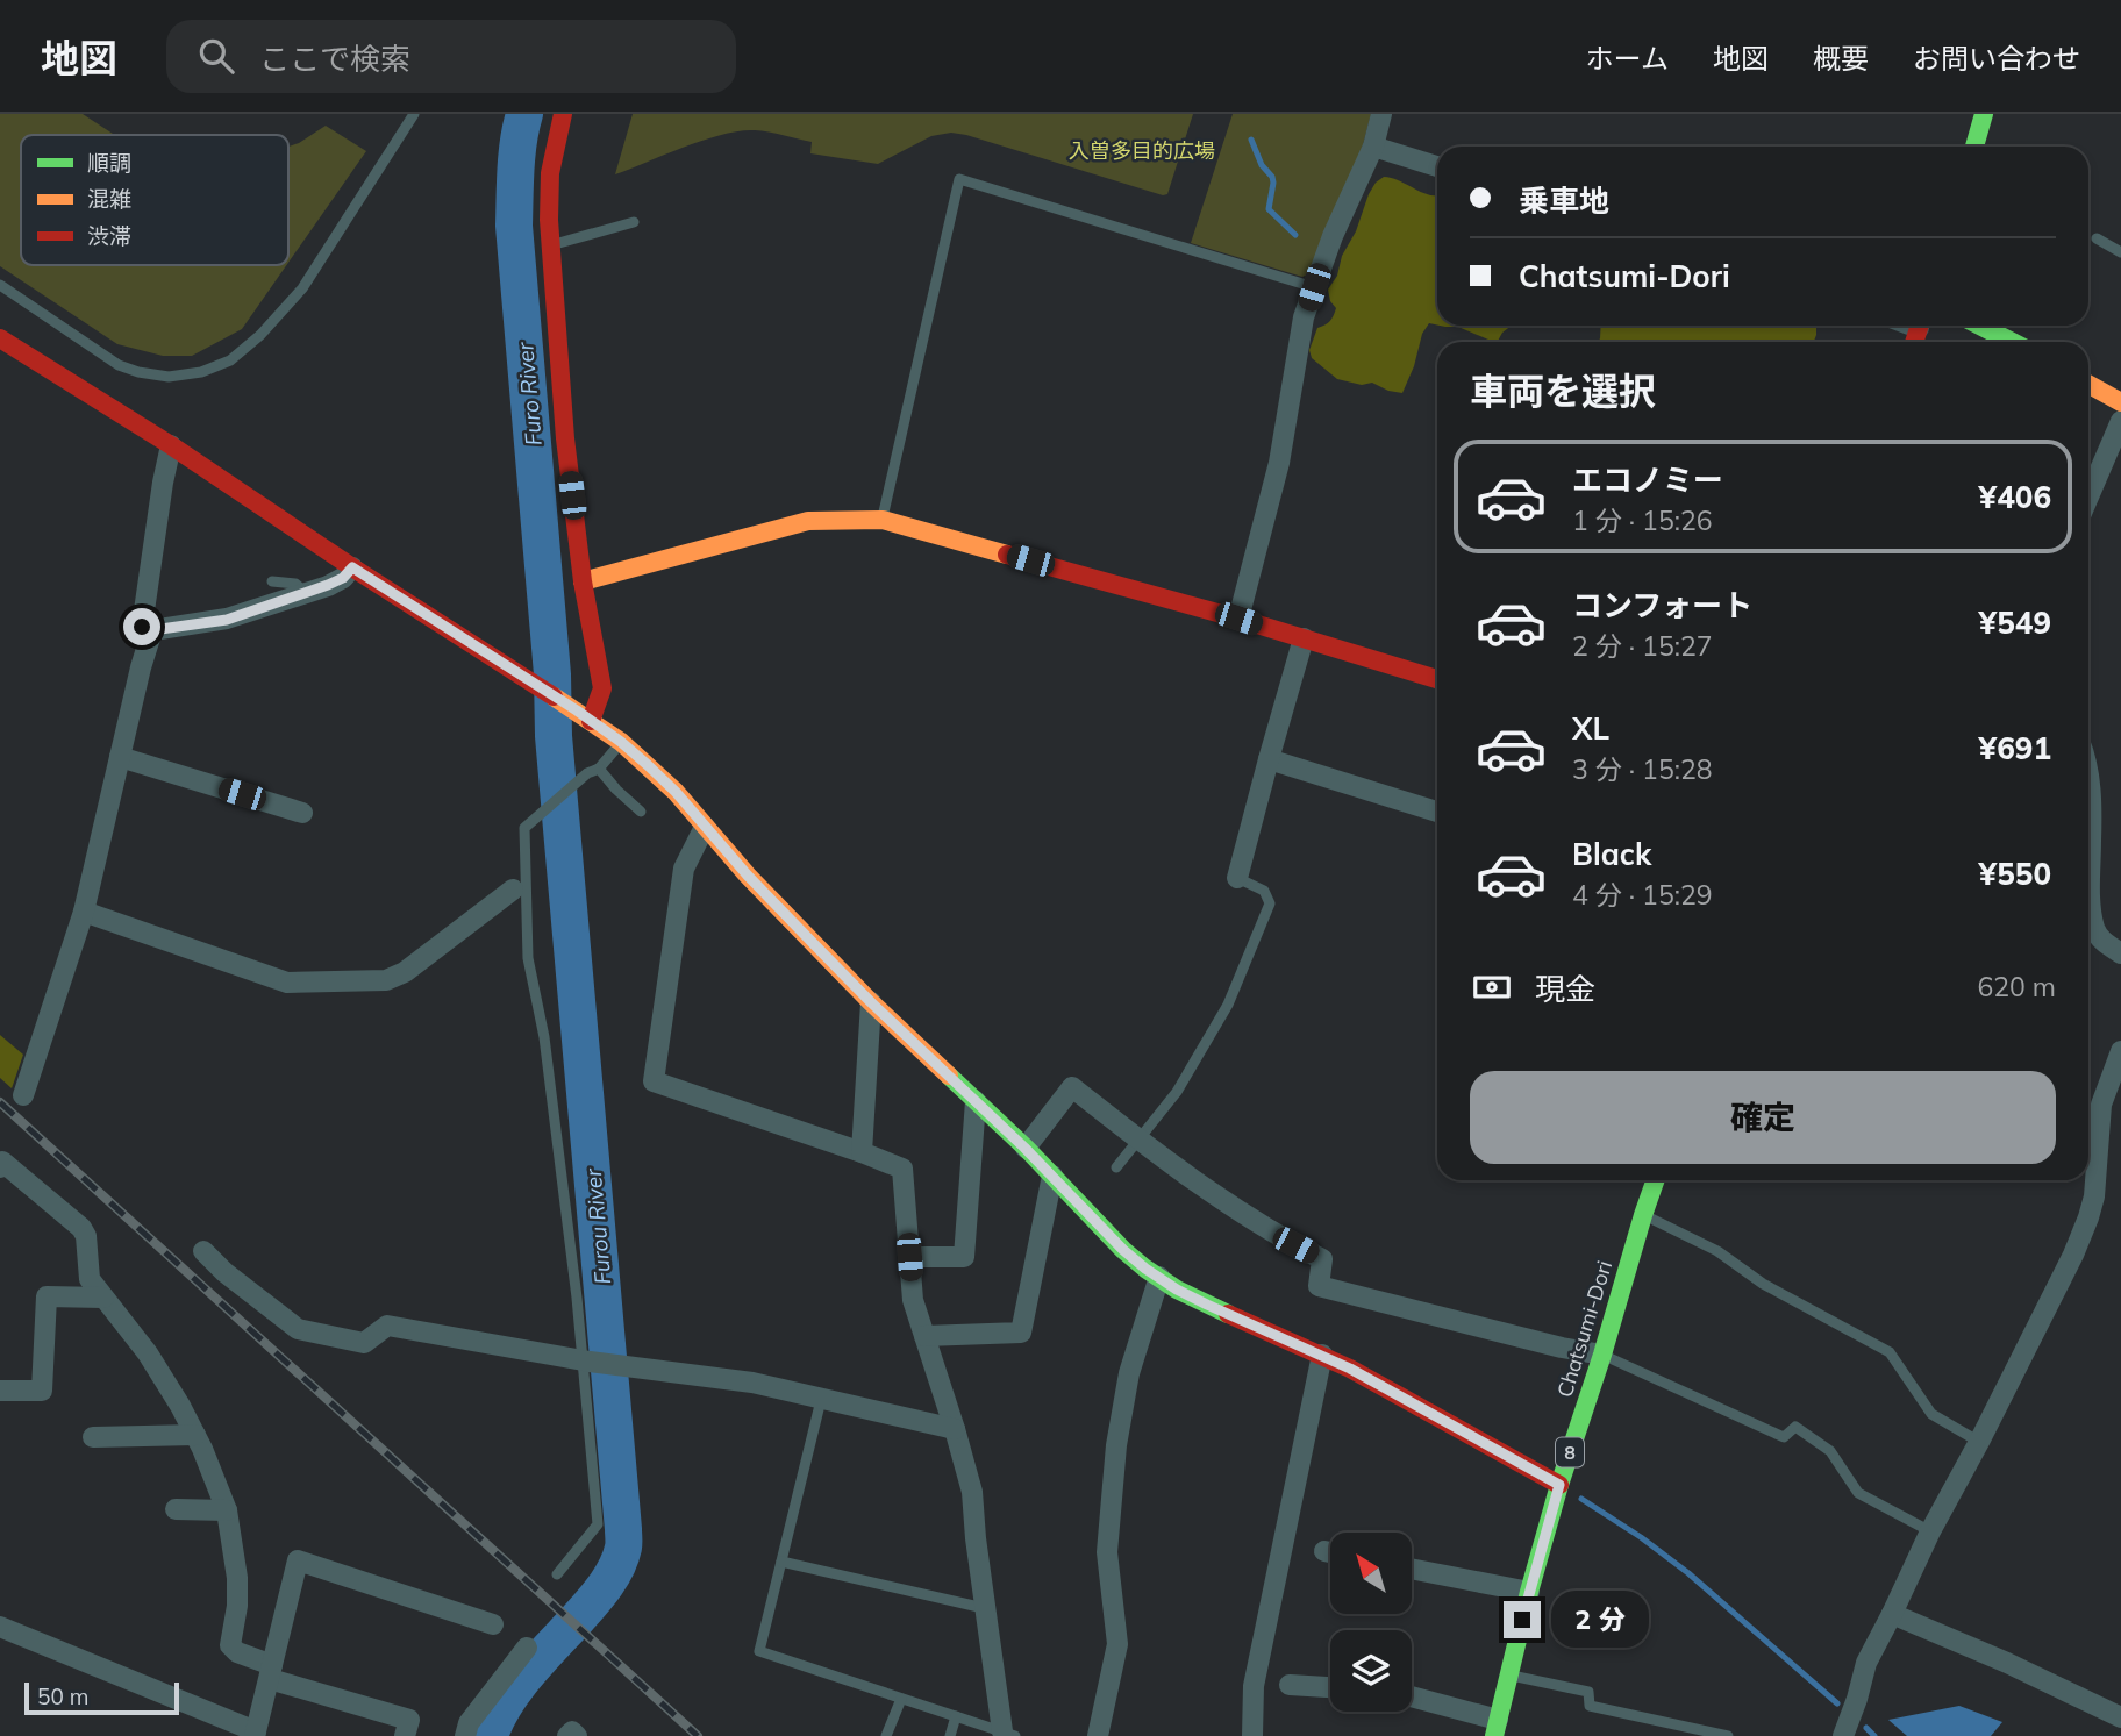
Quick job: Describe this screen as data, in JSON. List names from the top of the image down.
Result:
{
  "streets": {
    "street": ["Chatsumi-Dori", "8"]
  },
  "water": ["Furo River", "Furou River"],
  "parks": ["入曽多目的広場"],
  "legend": ["順調", "混雑", "渋滞"],
  "scale_bar": "50 m",
  "north": "top left",
  "page": {
    "header": "地図",
    "search": "ここで検索",
    "nav": [
      "ホーム",
      "地図",
      "概要",
      "お問い合わせ"
    ],
    "banner": ["乗車地", "Chatsumi-Dori"],
    "heading": "車両を選択",
    "list": [
      {
        "name": "エコノミー",
        "note": "1 分 · 15:26",
        "value": "¥406"
      },
      {
        "name": "コンフォート",
        "note": "2 分 · 15:27",
        "value": "¥549"
      },
      {
        "name": "XL",
        "note": "3 分 · 15:28",
        "value": "¥691"
      },
      {
        "name": "Black",
        "note": "4 分 · 15:29",
        "value": "¥550"
      }
    ],
    "pay": ["現金", "620 m"],
    "buttons": "確定",
    "bubble": "2 分",
    "scale": "50 m"
  }
}
